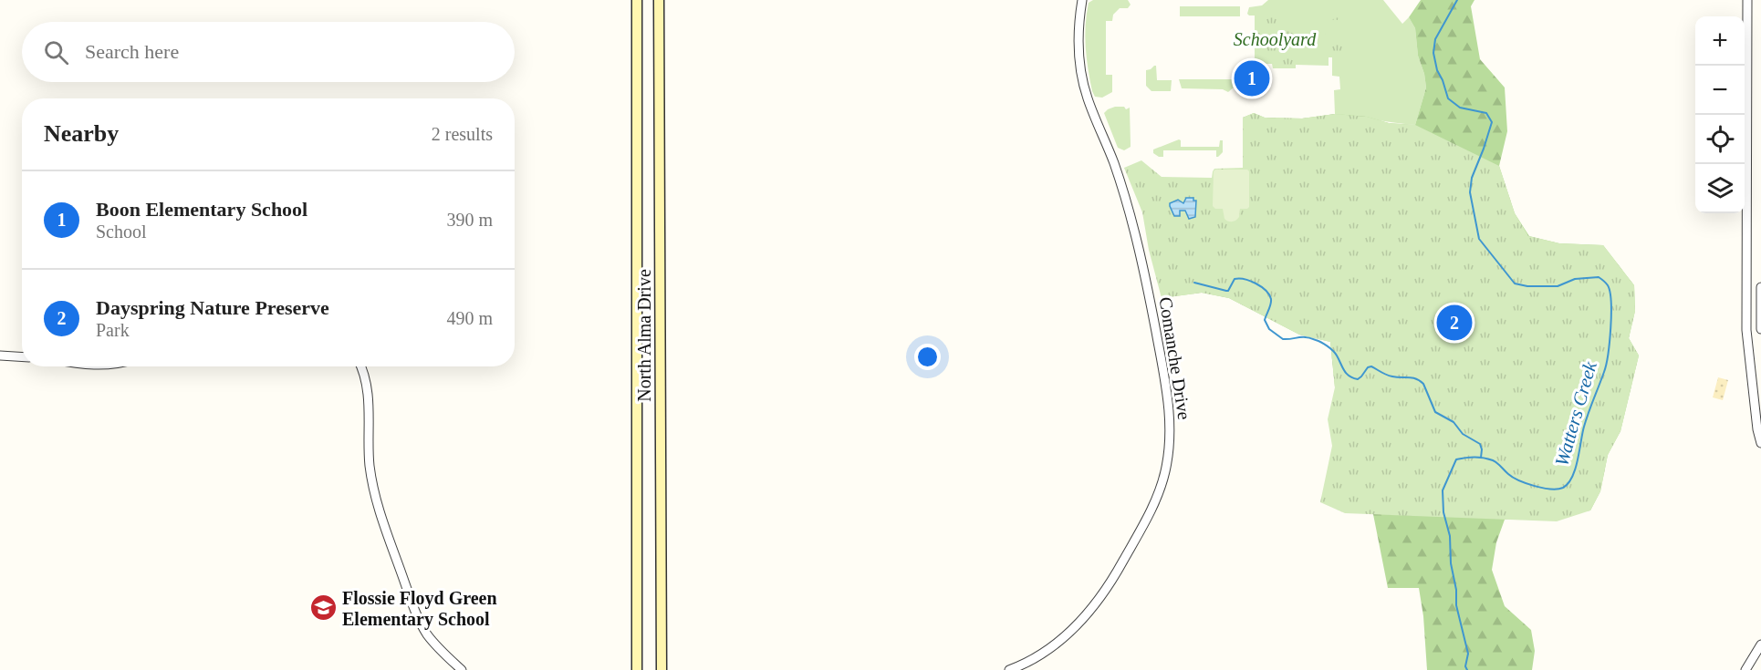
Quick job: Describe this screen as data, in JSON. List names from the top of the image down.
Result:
{
  "streets": {
    "main road": ["North Alma Drive"],
    "street": ["Comanche Drive"]
  },
  "water": ["Watters Creek"],
  "parks": ["Schoolyard"],
  "places": {
    "school or university": ["Flossie Floyd Green Elementary School"]
  },
  "page": {
    "map_buttons": ["+", "−"],
    "search": "Search here",
    "pins": ["1", "2"],
    "heading": ["Nearby", "2 results"],
    "list": [
      {
        "mark": "1",
        "name": "Boon Elementary School",
        "note": "School",
        "value": "390 m"
      },
      {
        "mark": "2",
        "name": "Dayspring Nature Preserve",
        "note": "Park",
        "value": "490 m"
      }
    ]
  }
}
